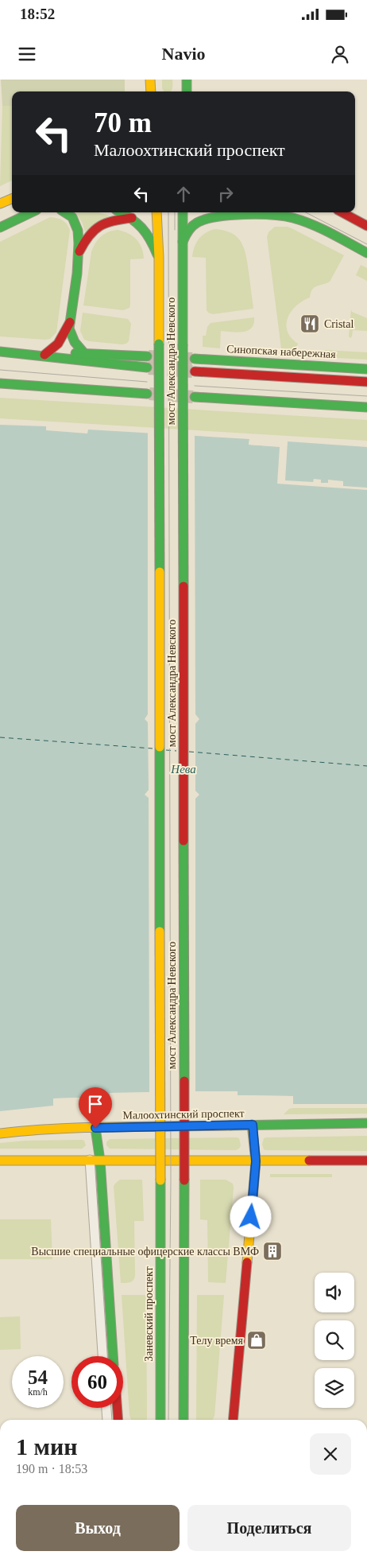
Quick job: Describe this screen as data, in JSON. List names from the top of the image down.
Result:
{
  "streets": {
    "main road": [
      "Синопская набережная",
      "мост Александра Невского",
      "Малоохтинский проспект",
      "Заневский проспект"
    ]
  },
  "crossings": [
    ["мост Александра Невского", "Заневский проспект"]
  ],
  "water": ["Нева"],
  "places": {
    "restaurant": ["Cristal"],
    "building": ["Высшие специальные офицерские классы ВМФ"],
    "shop": ["Телу время"]
  },
  "page": {
    "status": "18:52",
    "header": "Navio",
    "turn": ["70 m", "Малоохтинский проспект"],
    "speed": "54 km/h",
    "limit": "60",
    "heading": ["1 мин", "190 m · 18:53"],
    "buttons": ["Выход", "Поделиться"]
  }
}
